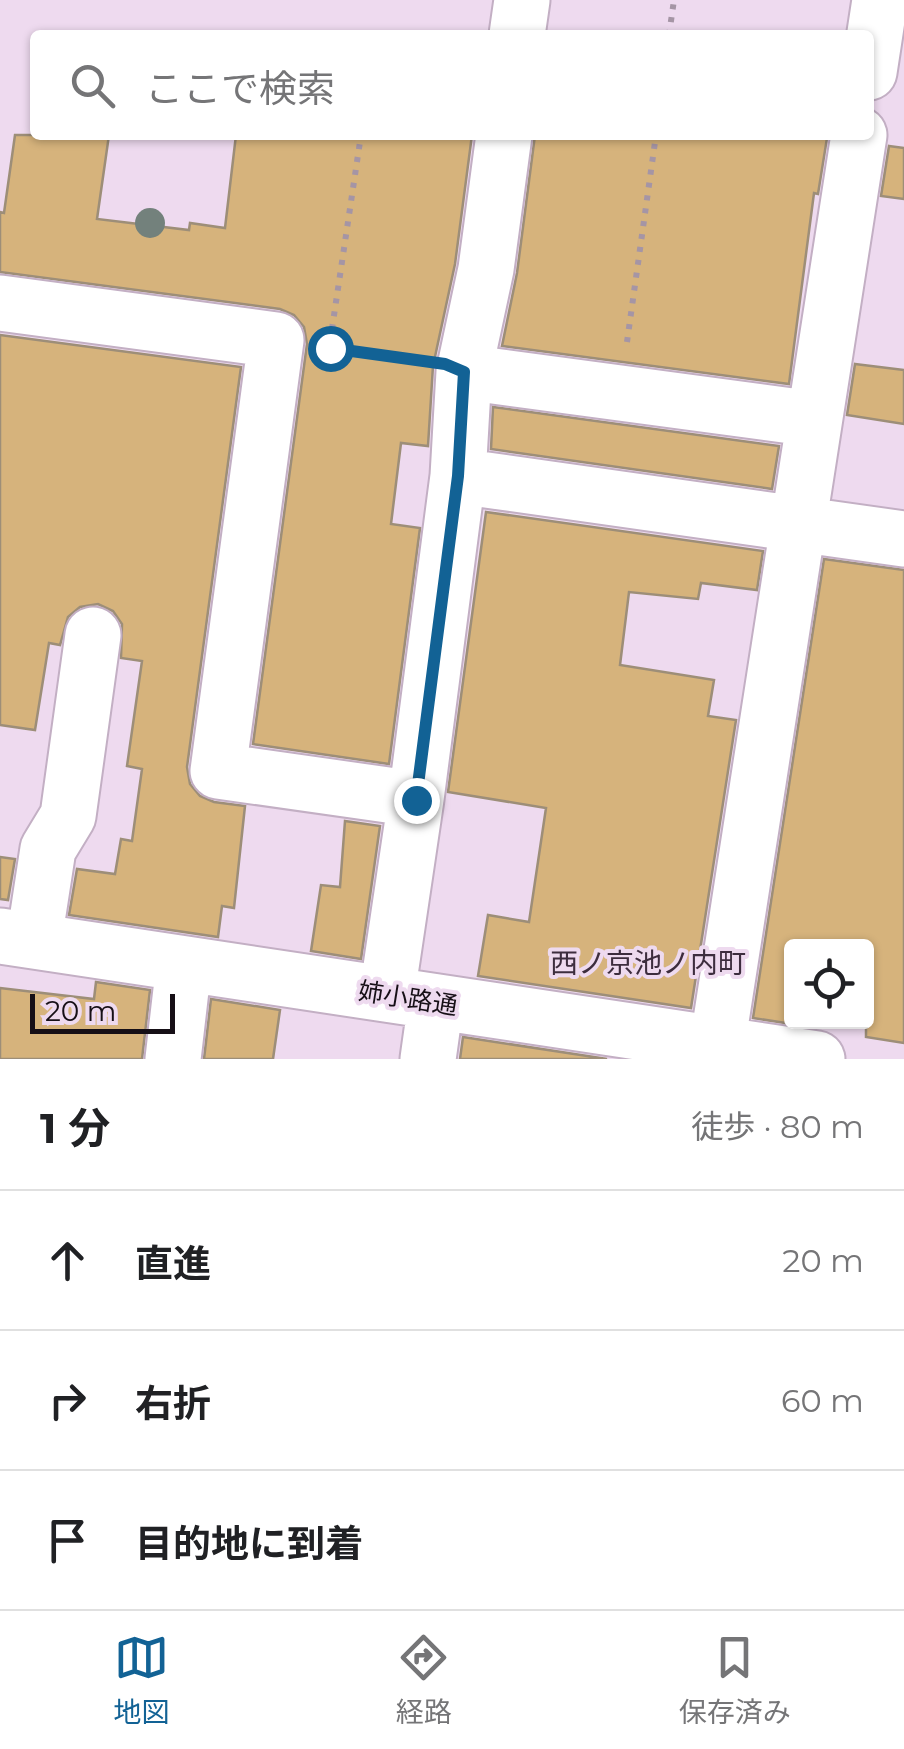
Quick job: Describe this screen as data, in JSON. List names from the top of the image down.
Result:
{
  "streets": {
    "street": ["姉小路通"]
  },
  "districts": ["西ノ京池ノ内町"],
  "scale_bar": "20 m",
  "page": {
    "search": "ここで検索",
    "scale": "20 m",
    "heading": ["1 分", "徒歩 · 80 m"],
    "list": [
      ["直進", "20 m"],
      ["右折", "60 m"],
      "目的地に到着"
    ],
    "nav": ["地図", "経路", "保存済み"]
  }
}
